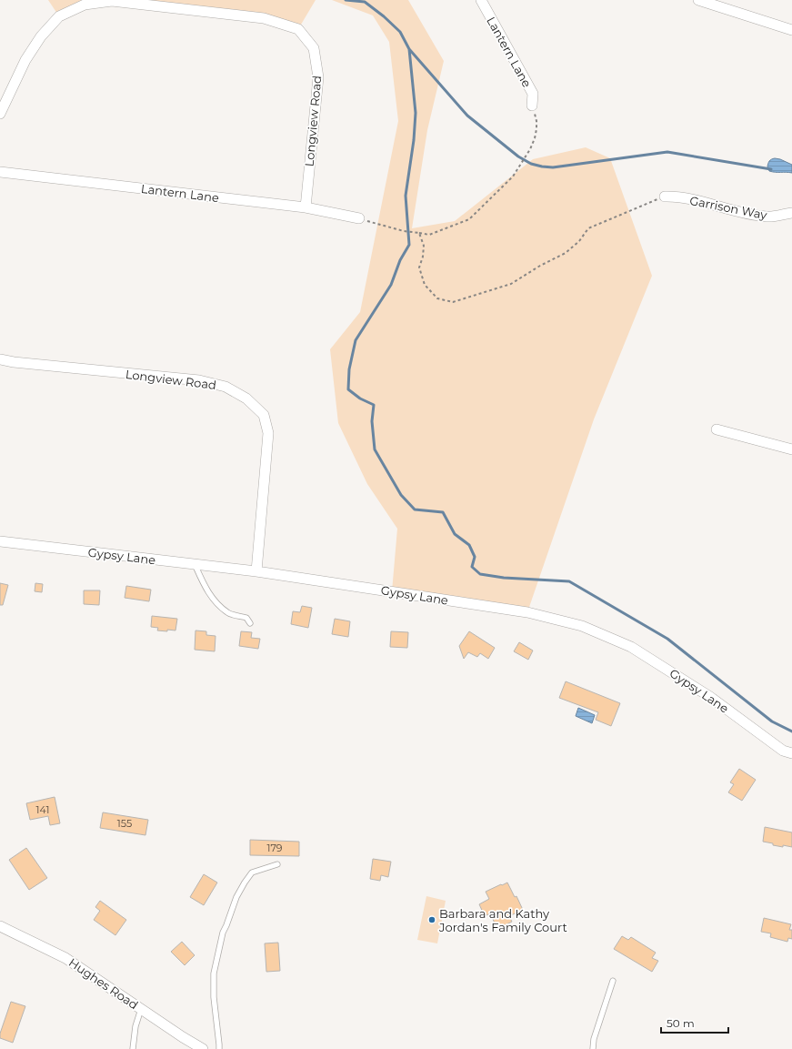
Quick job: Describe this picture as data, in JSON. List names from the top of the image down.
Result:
{
  "streets": {
    "street": [
      "Lantern Lane",
      "Longview Road",
      "Garrison Way",
      "Gypsy Lane",
      "Hughes Road"
    ]
  },
  "crossings": [
    ["Lantern Lane", "Longview Road"],
    ["Longview Road", "Gypsy Lane"]
  ],
  "places": ["Barbara and Kathy Jordan's Family Court"],
  "house_numbers": ["141", "155", "179"],
  "scale_bar": "50 m"
}
